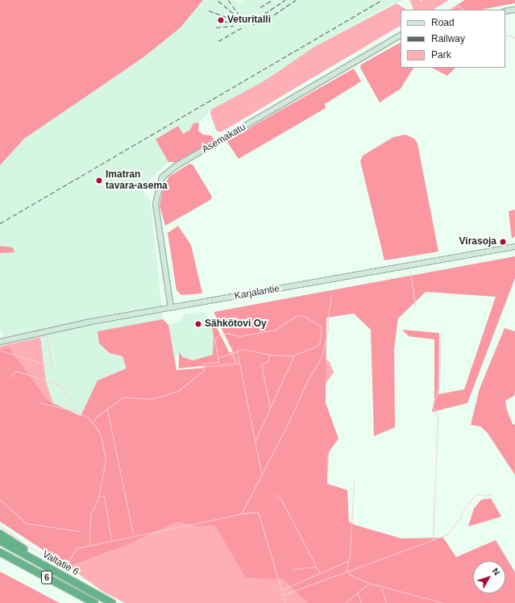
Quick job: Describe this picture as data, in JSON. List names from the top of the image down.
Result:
{
  "streets": {
    "highway": ["Valtatie 6", "6"],
    "main road": ["Asemakatu", "Karjalantie"]
  },
  "crossings": [
    ["Asemakatu", "Karjalantie"]
  ],
  "places": [
    "Veturitalli",
    "Imatran tavara-asema",
    "Virasoja",
    "Sähkötovi Oy"
  ],
  "legend": ["Road", "Railway", "Park"],
  "north": "top right"
}
